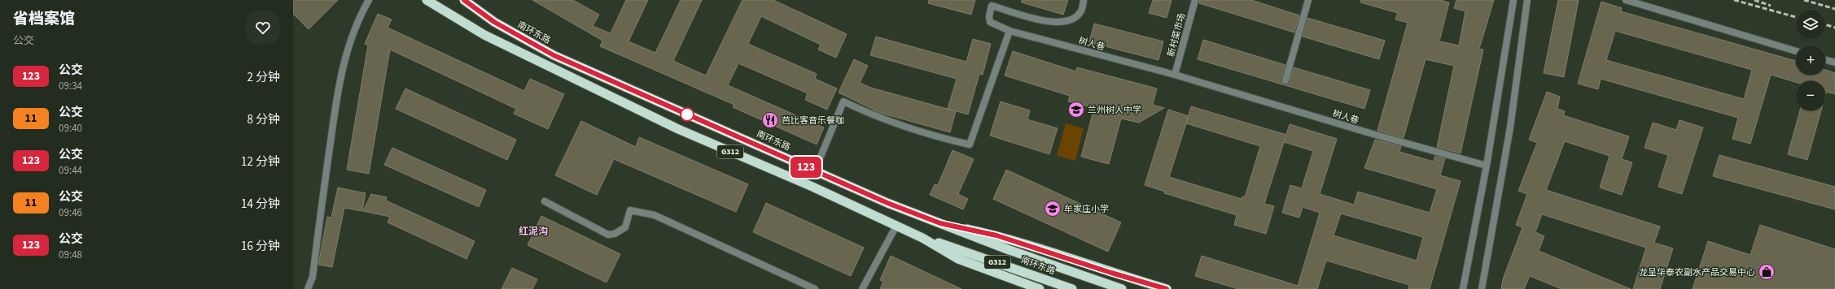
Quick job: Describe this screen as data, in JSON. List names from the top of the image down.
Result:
{
  "streets": {
    "highway": ["南环东路", "G312"],
    "street": ["新村菜市场", "树人巷"]
  },
  "crossings": [
    ["新村菜市场", "树人巷"]
  ],
  "districts": ["红泥沟"],
  "places": {
    "school or university": ["兰州树人中学", "牟家庄小学"],
    "restaurant": ["芭比客音乐餐咖"],
    "shop": ["龙呈华泰农副水产品交易中心"]
  },
  "lines": ["bus line 123"],
  "page": {
    "heading": ["省档案馆", "公交"],
    "on_map": "123",
    "map_buttons": ["+", "−"],
    "list": [
      {
        "mark": "123",
        "name": "公交",
        "note": "09:34",
        "value": "2 分钟"
      },
      {
        "mark": "11",
        "name": "公交",
        "note": "09:40",
        "value": "8 分钟"
      },
      {
        "mark": "123",
        "name": "公交",
        "note": "09:44",
        "value": "12 分钟"
      },
      {
        "mark": "11",
        "name": "公交",
        "note": "09:46",
        "value": "14 分钟"
      },
      {
        "mark": "123",
        "name": "公交",
        "note": "09:48",
        "value": "16 分钟"
      }
    ]
  }
}
